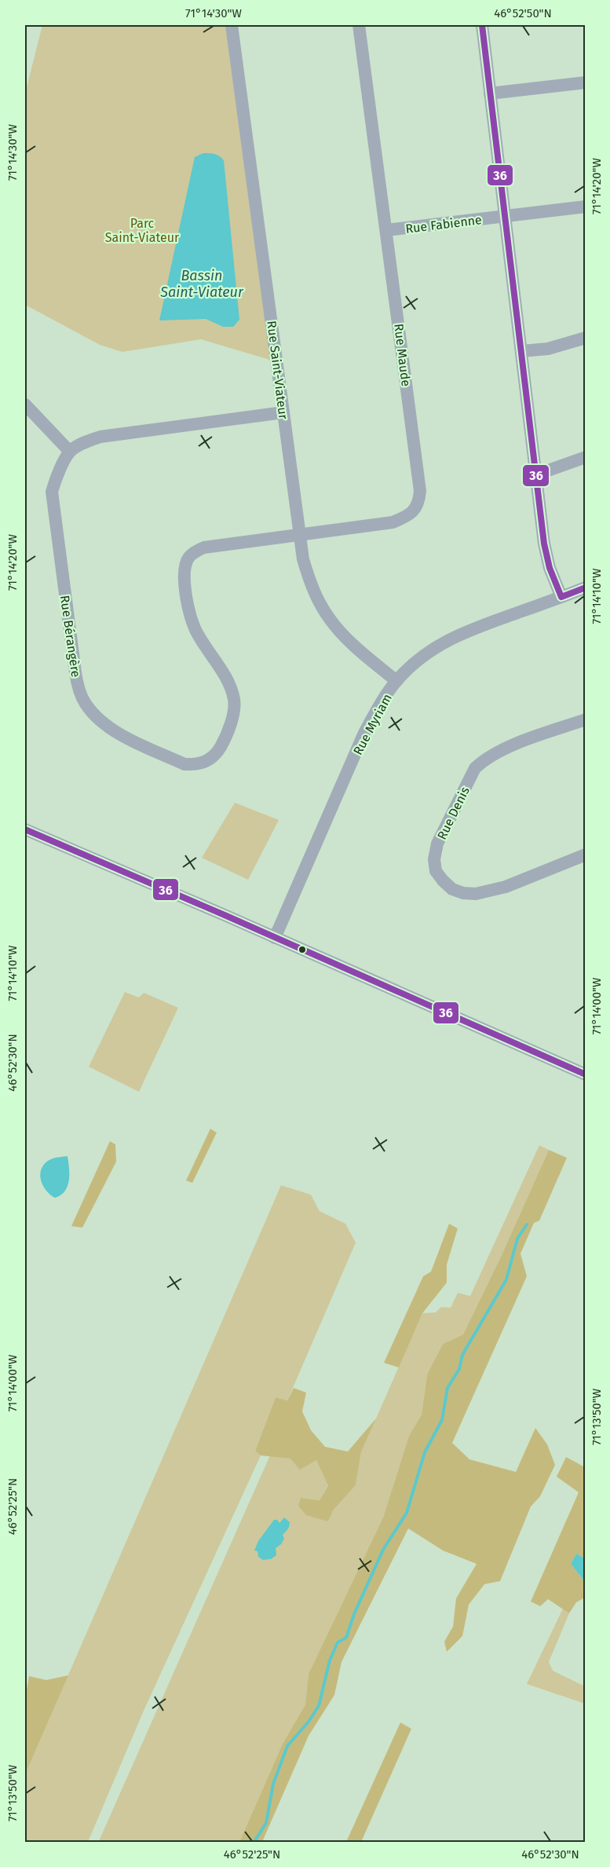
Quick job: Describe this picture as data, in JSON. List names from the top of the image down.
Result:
{
  "streets": {
    "street": [
      "Rue Fabienne",
      "Rue Maude",
      "Rue Saint-Viateur",
      "Rue Bérangère",
      "Rue Myriam",
      "Rue Denis"
    ]
  },
  "crossings": [
    ["Rue Fabienne", "Rue Maude"],
    ["Rue Maude", "Rue Saint-Viateur"],
    ["Rue Maude", "Rue Bérangère"],
    ["Rue Saint-Viateur", "Rue Bérangère"],
    ["Rue Saint-Viateur", "Rue Myriam"]
  ],
  "water": ["Bassin Saint-Viateur"],
  "parks": ["Parc Saint-Viateur"],
  "lines": ["transit line 36"],
  "coordinates": [
    "71°14'30\"W",
    "46°52'50\"N",
    "71°14'20\"W",
    "71°14'10\"W",
    "71°14'00\"W",
    "46°52'30\"N",
    "71°13'50\"W",
    "46°52'25\"N"
  ]
}
